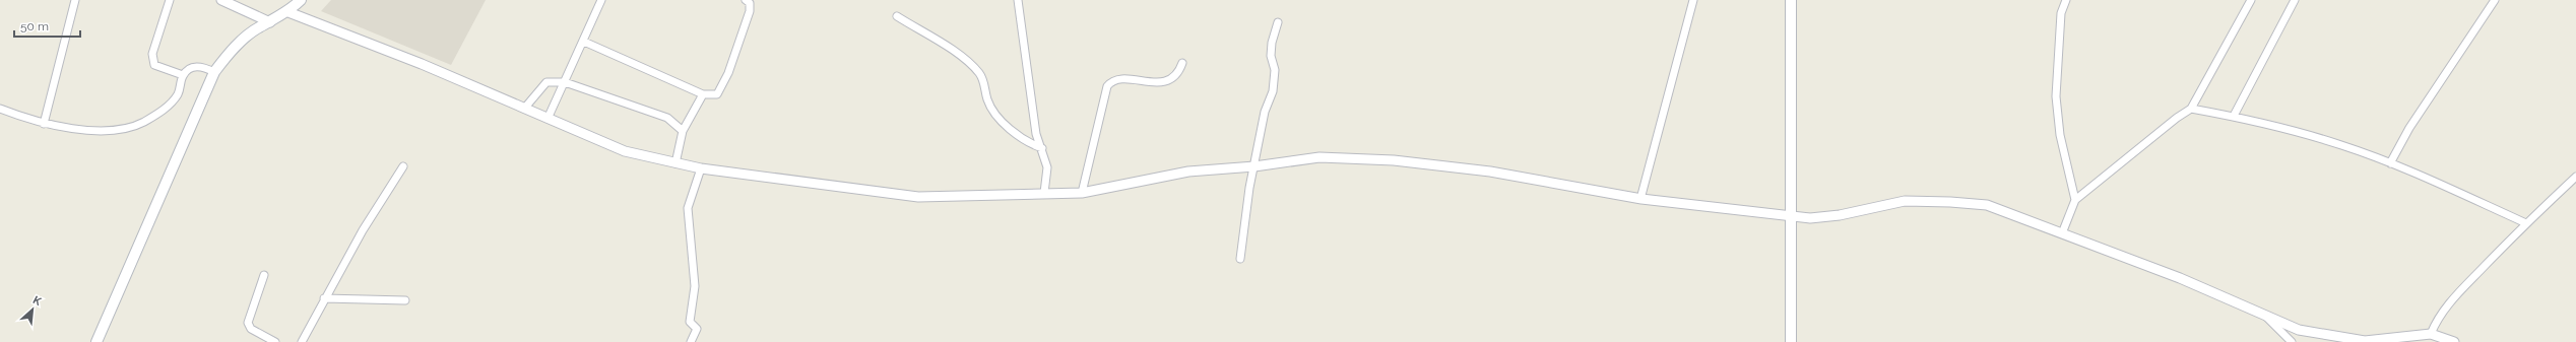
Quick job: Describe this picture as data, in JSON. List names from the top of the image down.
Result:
{
  "scale_bar": "50 m",
  "north": "top right"
}
